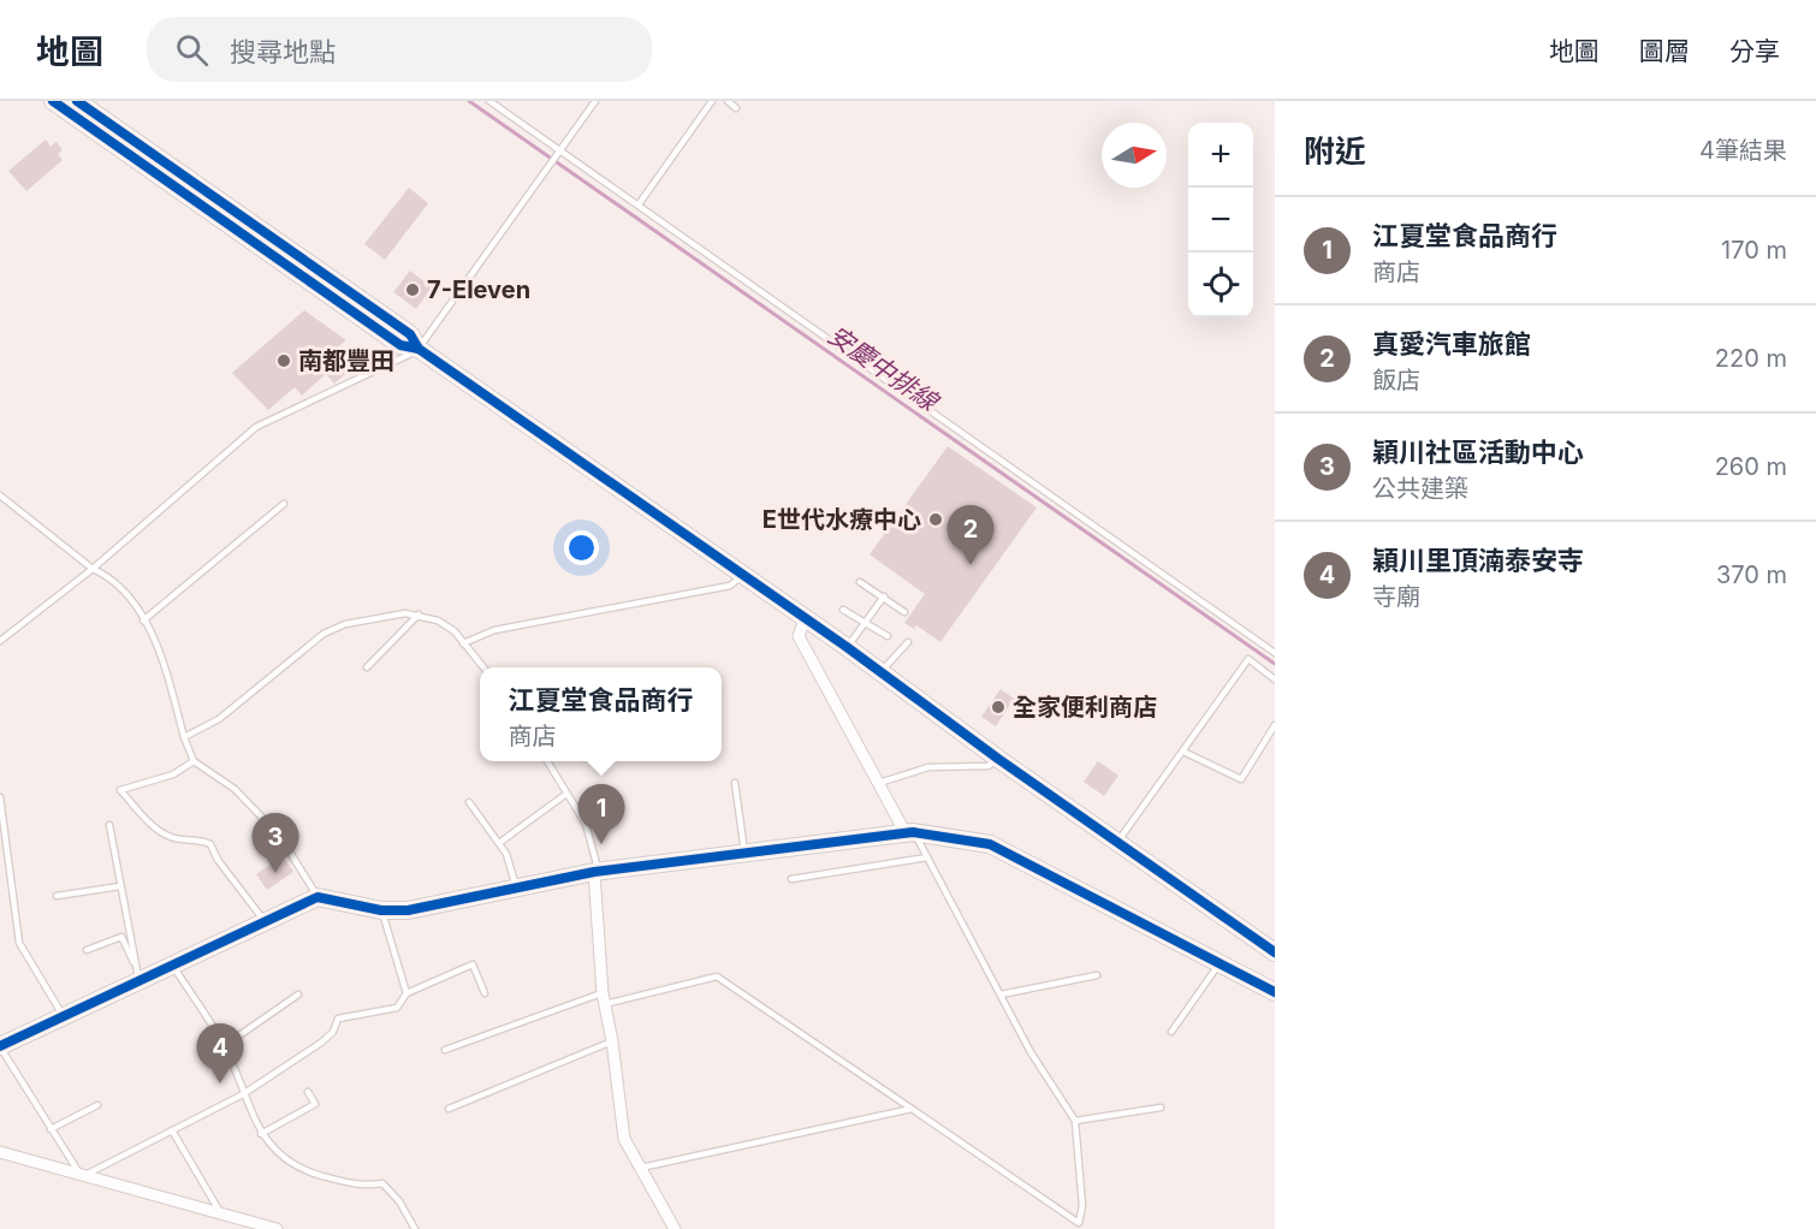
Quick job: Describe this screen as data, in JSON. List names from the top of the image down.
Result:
{
  "water": ["安慶中排線"],
  "places": [
    "7-Eleven",
    "南都豐田",
    "E世代水療中心",
    "全家便利商店"
  ],
  "north": "right",
  "page": {
    "header": "地圖",
    "search": "搜尋地點",
    "nav": ["地圖", "圖層", "分享"],
    "heading": ["附近", "4筆結果"],
    "map_buttons": ["+", "−"],
    "list": [
      {
        "mark": "1",
        "name": "江夏堂食品商行",
        "note": "商店",
        "value": "170 m"
      },
      {
        "mark": "2",
        "name": "真愛汽車旅館",
        "note": "飯店",
        "value": "220 m"
      },
      {
        "mark": "3",
        "name": "穎川社區活動中心",
        "note": "公共建築",
        "value": "260 m"
      },
      {
        "mark": "4",
        "name": "穎川里頂湳泰安寺",
        "note": "寺廟",
        "value": "370 m"
      }
    ],
    "pins": [
      "2",
      "1",
      "3",
      "4"
    ],
    "popup": ["江夏堂食品商行", "商店"]
  }
}
